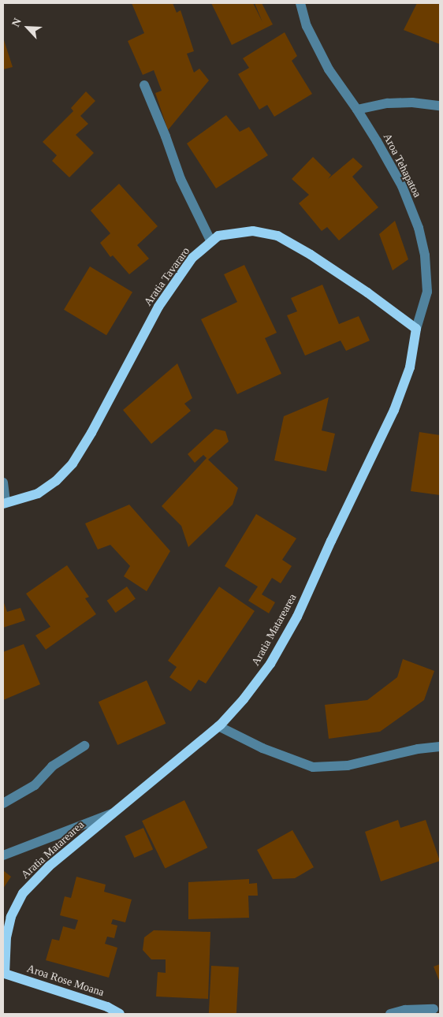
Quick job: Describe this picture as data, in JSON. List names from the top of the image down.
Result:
{
  "streets": {
    "main road": ["Aratia Tavararo", "Aratia Matarearea", "Aroa Rose Moana"],
    "street": ["Aroa Tehapatoa"]
  },
  "crossings": [
    ["Aroa Tehapatoa", "Aratia Tavararo"],
    ["Aroa Tehapatoa", "Aratia Matarearea"],
    ["Aratia Tavararo", "Aratia Matarearea"],
    ["Aratia Matarearea", "Aroa Rose Moana"]
  ],
  "north": "top left"
}
